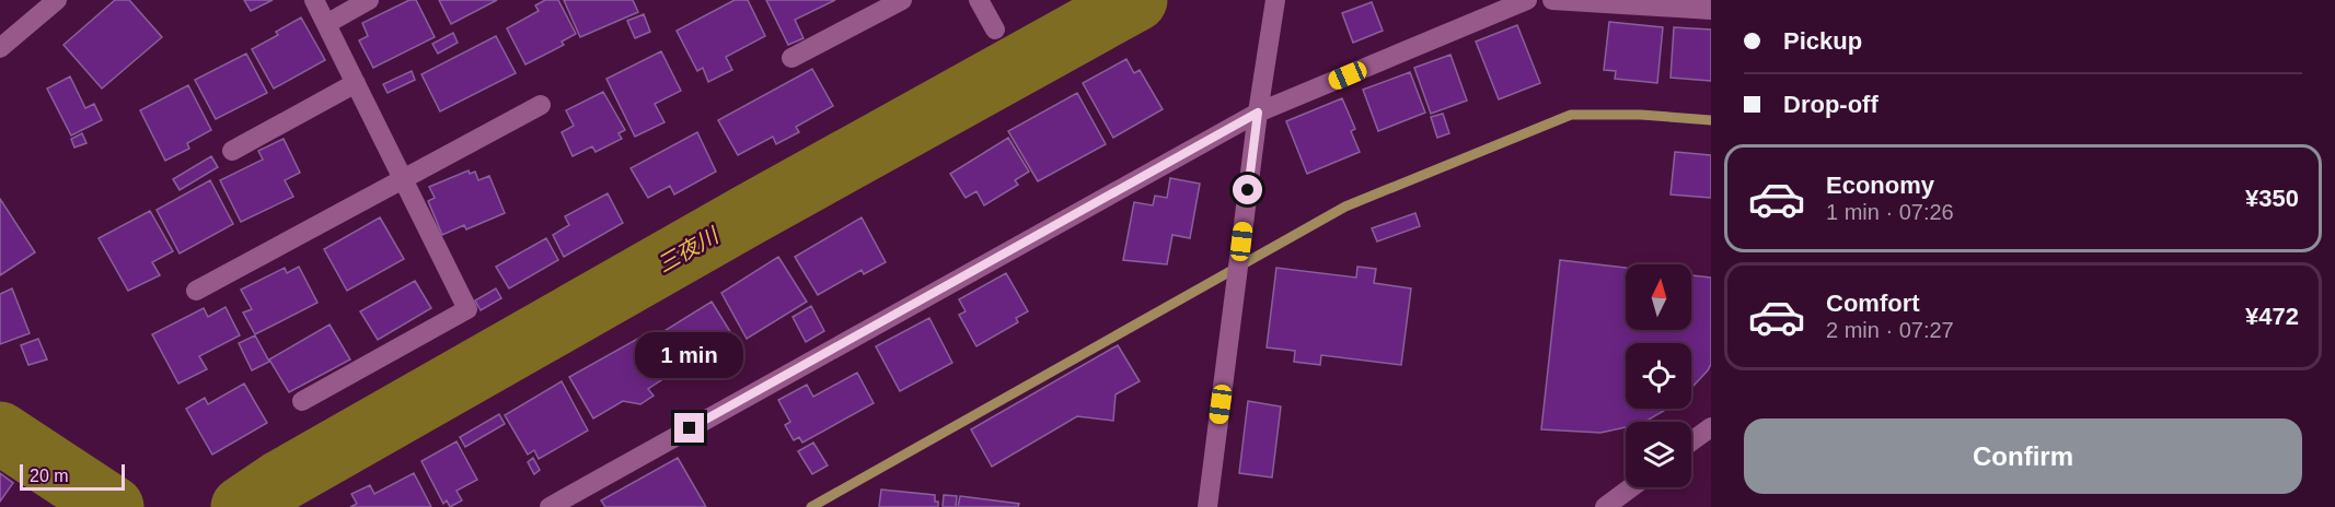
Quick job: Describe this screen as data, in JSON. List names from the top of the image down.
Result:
{
  "water": ["三夜川"],
  "scale_bar": "20 m",
  "north": "top",
  "page": {
    "banner": ["Pickup", "Drop-off"],
    "list": [
      {
        "name": "Economy",
        "note": "1 min · 07:26",
        "value": "¥350"
      },
      {
        "name": "Comfort",
        "note": "2 min · 07:27",
        "value": "¥472"
      }
    ],
    "bubble": "1 min",
    "buttons": "Confirm",
    "scale": "20 m"
  }
}
